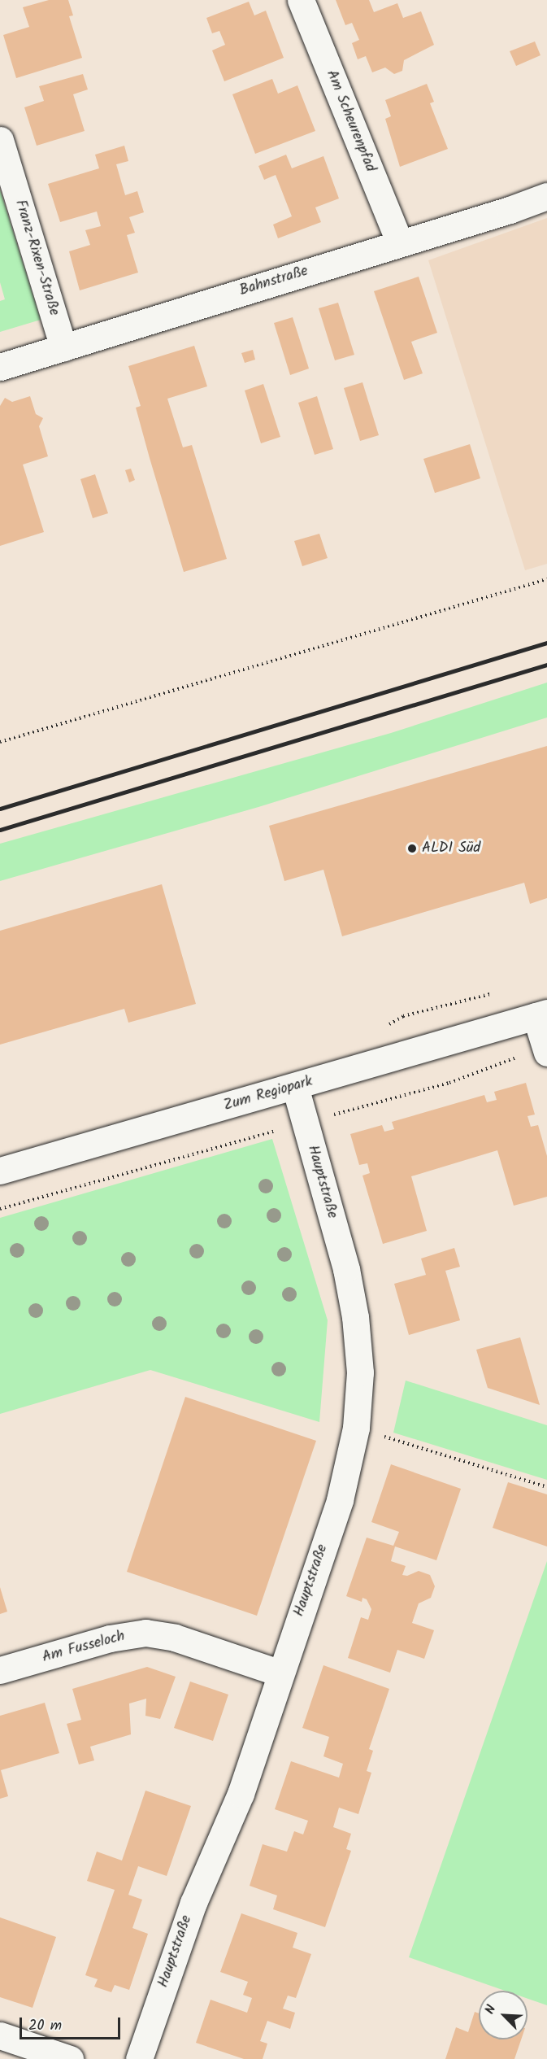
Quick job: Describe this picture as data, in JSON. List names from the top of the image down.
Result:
{
  "streets": {
    "street": [
      "Am Scheurenpfad",
      "Franz-Rixen-Straße",
      "Bahnstraße",
      "Zum Regiopark",
      "Hauptstraße",
      "Am Fusseloch"
    ]
  },
  "crossings": [
    ["Am Scheurenpfad", "Bahnstraße"],
    ["Franz-Rixen-Straße", "Bahnstraße"],
    ["Zum Regiopark", "Hauptstraße"],
    ["Hauptstraße", "Am Fusseloch"]
  ],
  "places": ["ALDI Süd"],
  "scale_bar": "20 m",
  "north": "top left"
}
